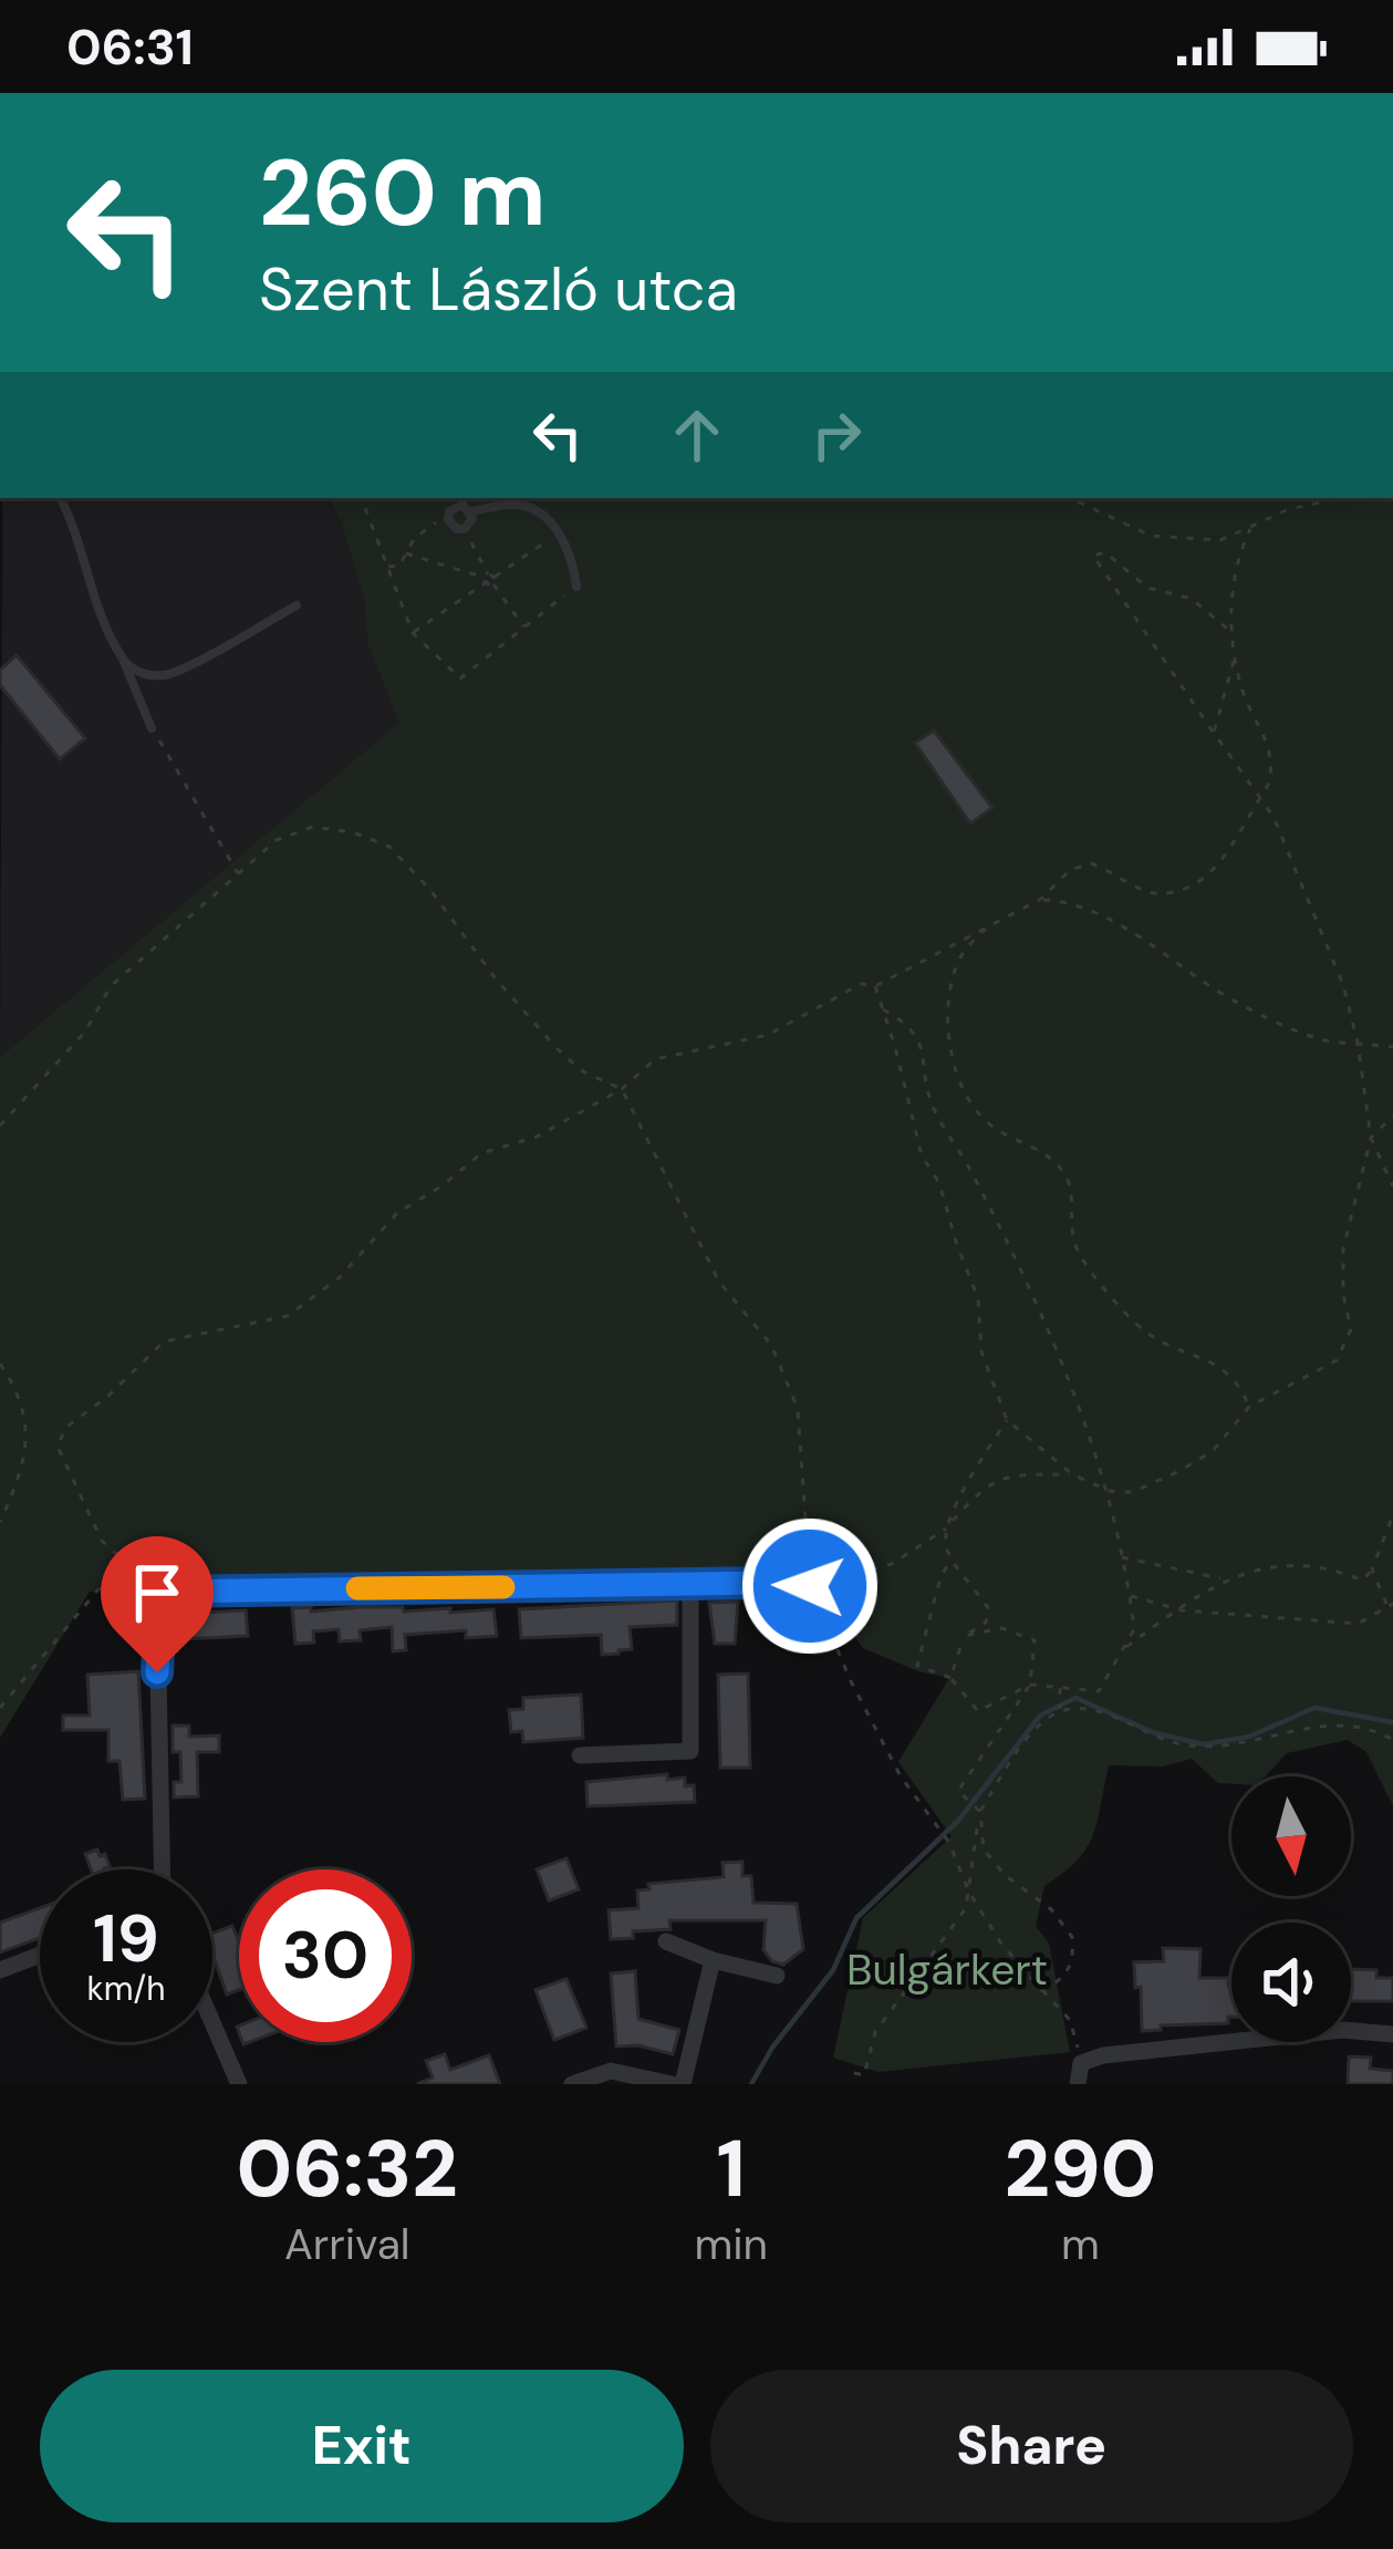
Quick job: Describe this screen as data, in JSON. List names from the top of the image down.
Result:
{
  "parks": ["Bulgárkert"],
  "north": "bottom",
  "page": {
    "status": "06:31",
    "turn": ["260 m", "Szent László utca"],
    "speed": "19 km/h",
    "limit": "30",
    "eta": [
      "06:32",
      "Arrival",
      "1",
      "min",
      "290",
      "m"
    ],
    "buttons": ["Exit", "Share"]
  }
}
